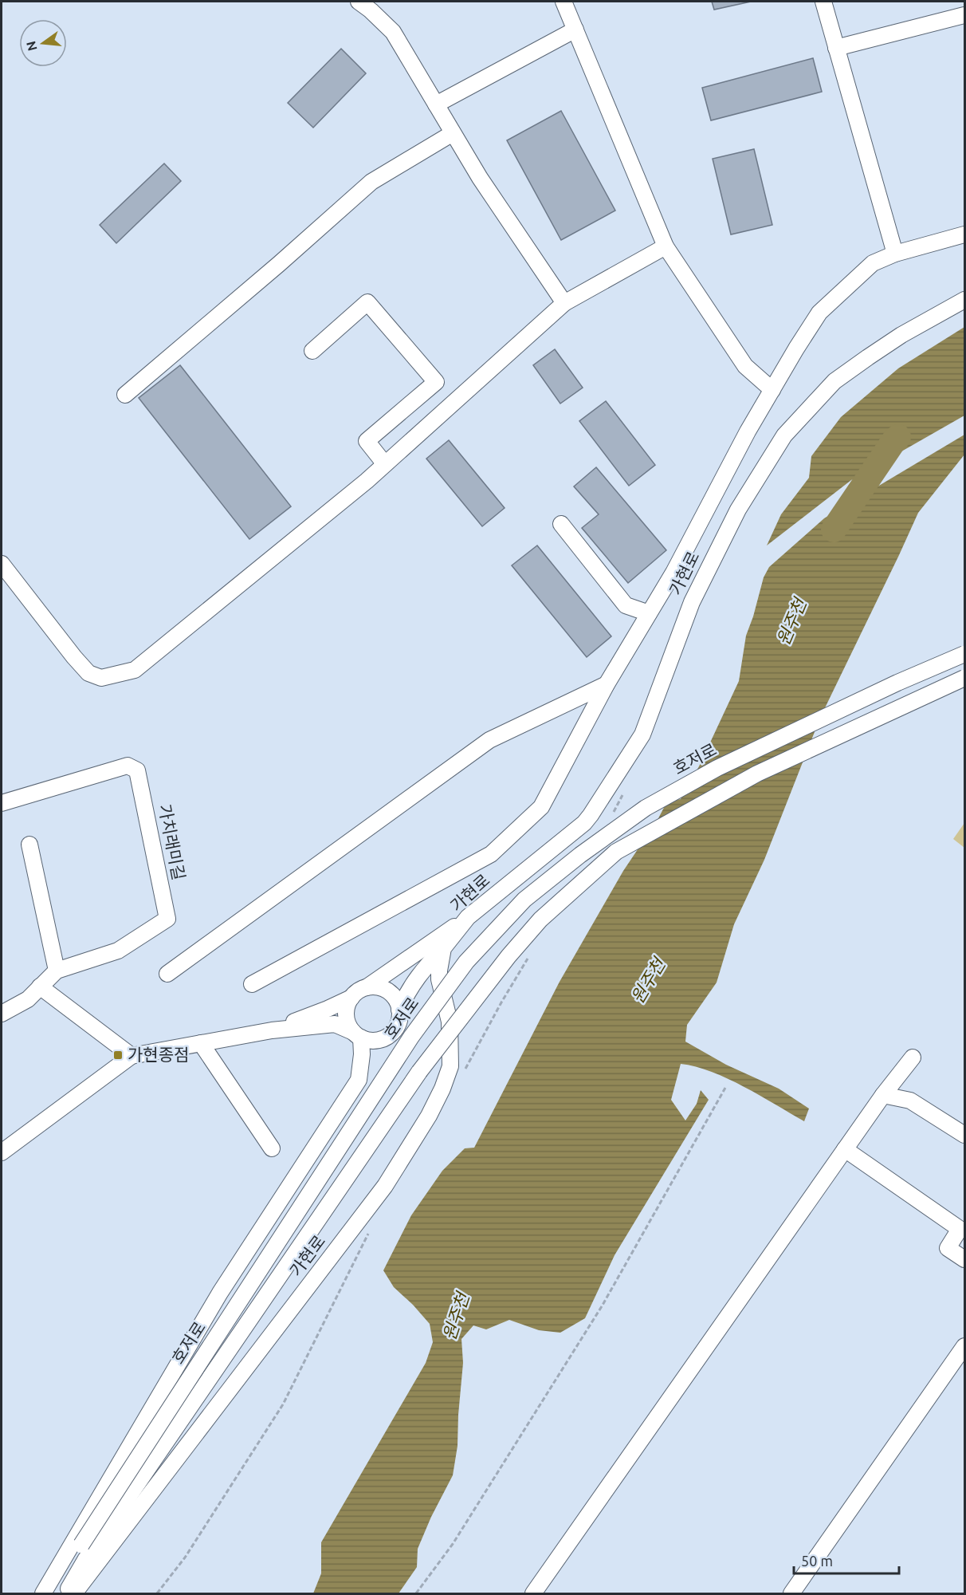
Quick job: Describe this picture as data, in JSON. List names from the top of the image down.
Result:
{
  "streets": {
    "street": ["가현로", "호저로", "가치래미길"]
  },
  "crossings": [
    ["가현로", "호저로"]
  ],
  "water": ["원주천"],
  "places": {
    "transit": ["가현종점"]
  },
  "scale_bar": "50 m",
  "north": "left"
}
